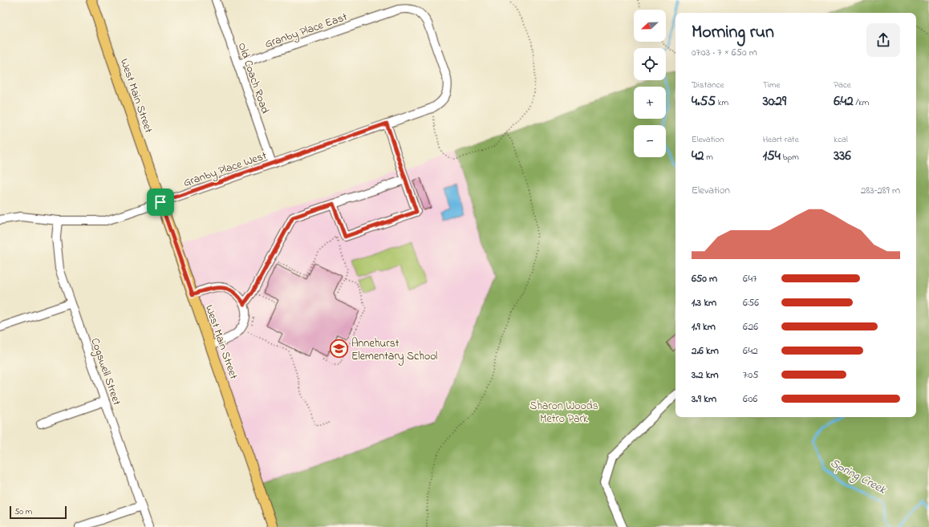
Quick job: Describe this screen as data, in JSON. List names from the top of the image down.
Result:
{
  "streets": {
    "main road": ["West Main Street"],
    "street": [
      "Granby Place East",
      "Old Coach Road",
      "Granby Place West",
      "Cogswell Street"
    ]
  },
  "crossings": [
    ["Granby Place East", "Old Coach Road"],
    ["Granby Place East", "Granby Place West"],
    ["Old Coach Road", "Granby Place West"],
    ["West Main Street", "Granby Place West"],
    ["Granby Place West", "Cogswell Street"]
  ],
  "water": ["Spring Creek"],
  "parks": ["Sharon Woods Metro Park"],
  "places": {
    "school or university": ["Annehurst Elementary School"]
  },
  "scale_bar": "50 m",
  "north": "left",
  "page": {
    "map_buttons": ["+", "−"],
    "heading": ["Morning run", "07:03 · 7 × 650 m"],
    "stats": [
      ["Distance", "4.55 km"],
      ["Time", "30:29"],
      ["Pace", "6:42 /km"],
      ["Elevation", "42 m"],
      ["Heart rate", "154 bpm"],
      ["kcal", "336"]
    ],
    "chart": ["Elevation", "283–289 m"],
    "list": [
      {
        "name": "650 m",
        "note": "6:47"
      },
      {
        "name": "1.3 km",
        "note": "6:56"
      },
      {
        "name": "1.9 km",
        "note": "6:26"
      },
      {
        "name": "2.6 km",
        "note": "6:42"
      },
      {
        "name": "3.2 km",
        "note": "7:05"
      },
      {
        "name": "3.9 km",
        "note": "6:06"
      }
    ],
    "scale": "50 m"
  }
}
